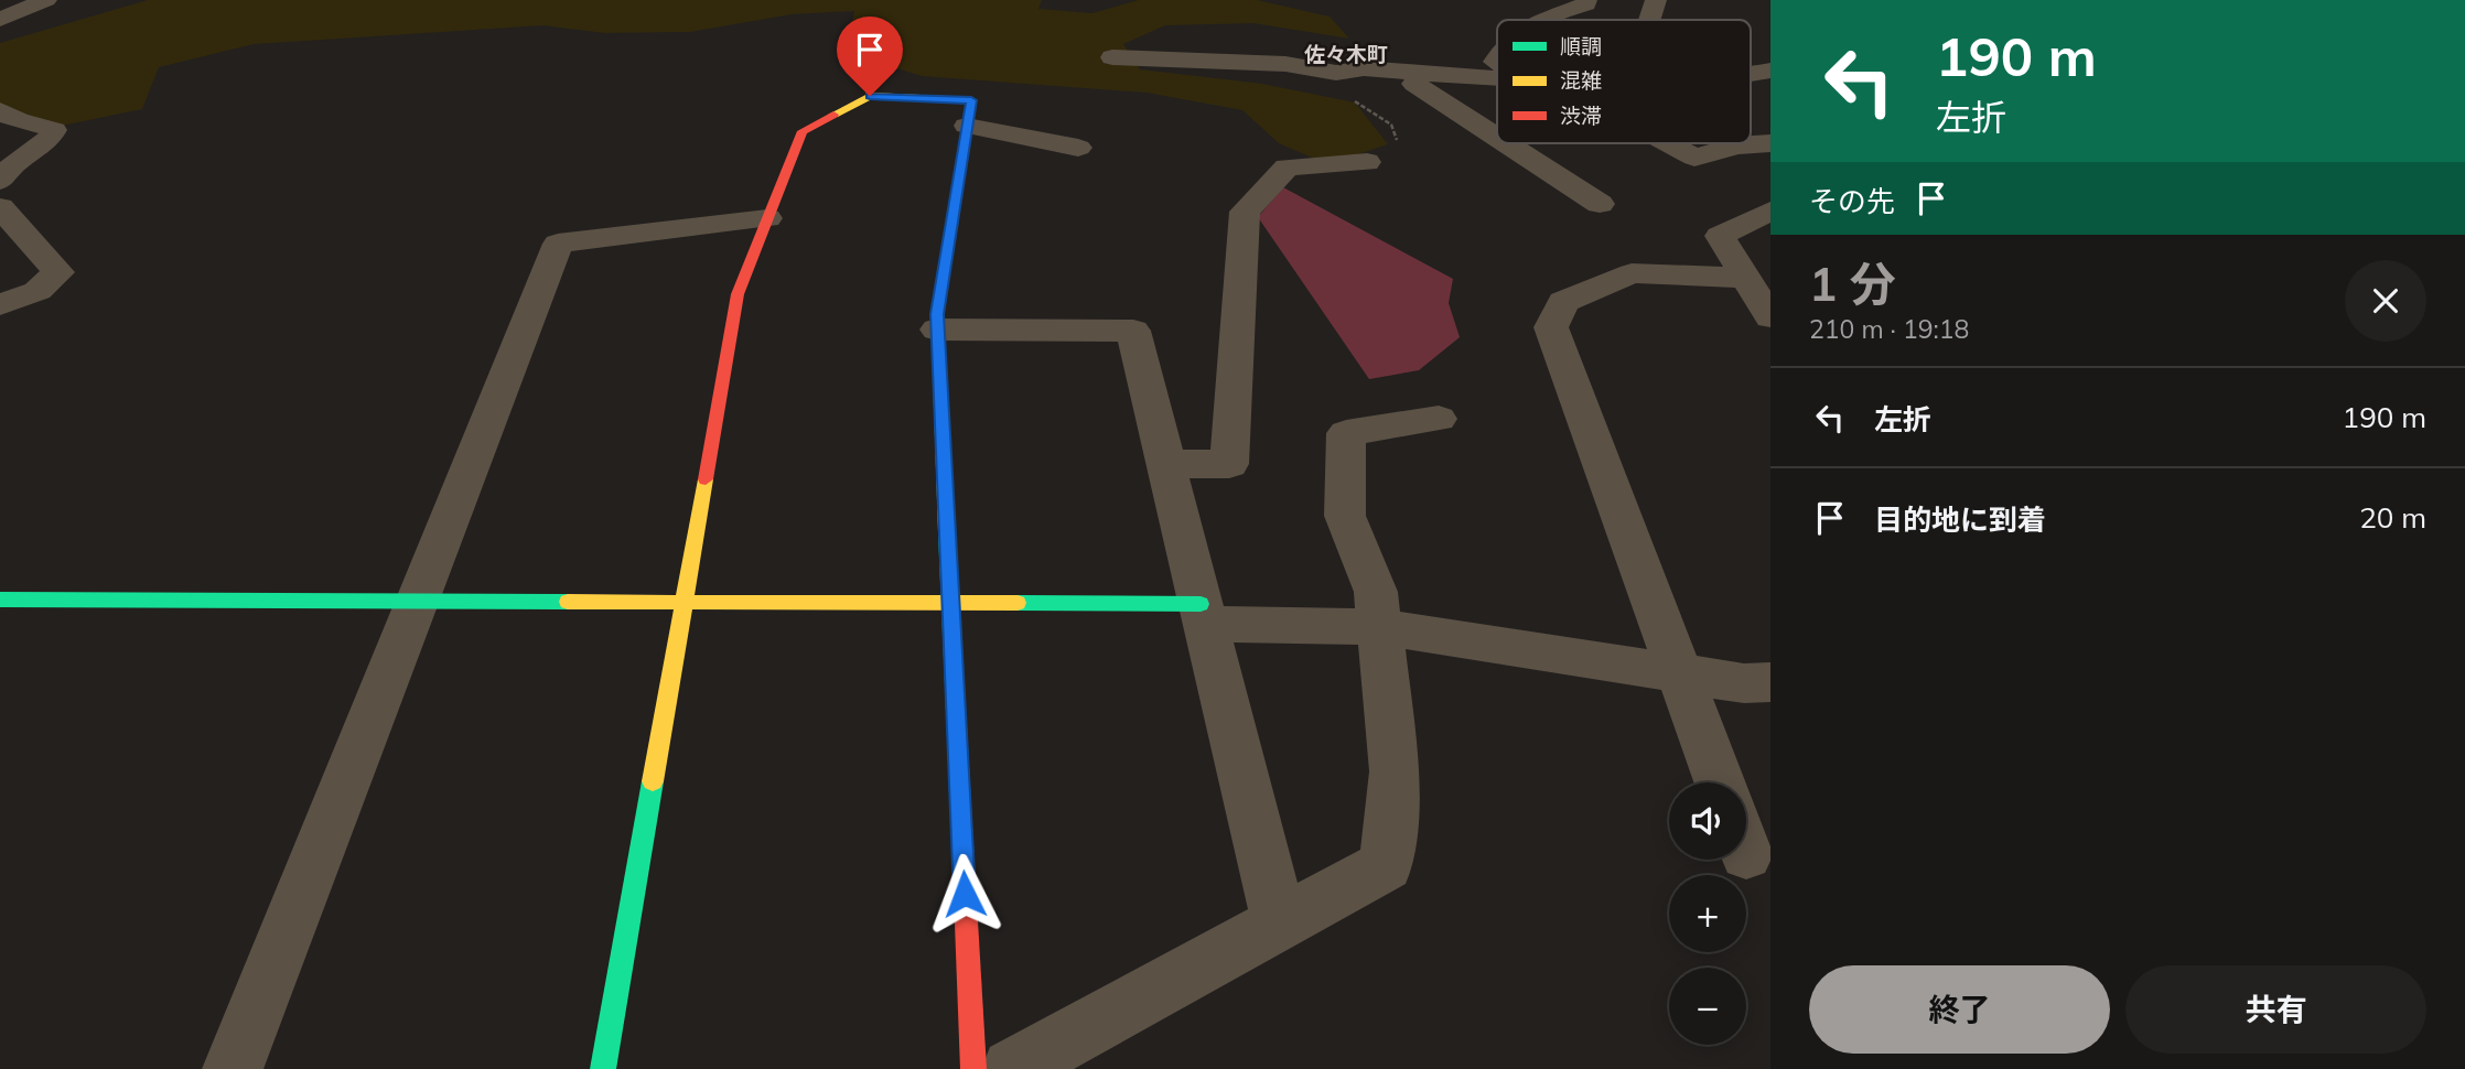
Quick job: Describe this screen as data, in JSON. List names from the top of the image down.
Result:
{
  "districts": ["佐々木町"],
  "legend": ["順調", "混雑", "渋滞"],
  "page": {
    "turn": ["190 m", "左折"],
    "then": "その先",
    "heading": ["1 分", "210 m · 19:18"],
    "list": [
      {
        "name": "左折",
        "value": "190 m"
      },
      {
        "name": "目的地に到着",
        "value": "20 m"
      }
    ],
    "map_buttons": ["+", "−"],
    "buttons": ["終了", "共有"]
  }
}
